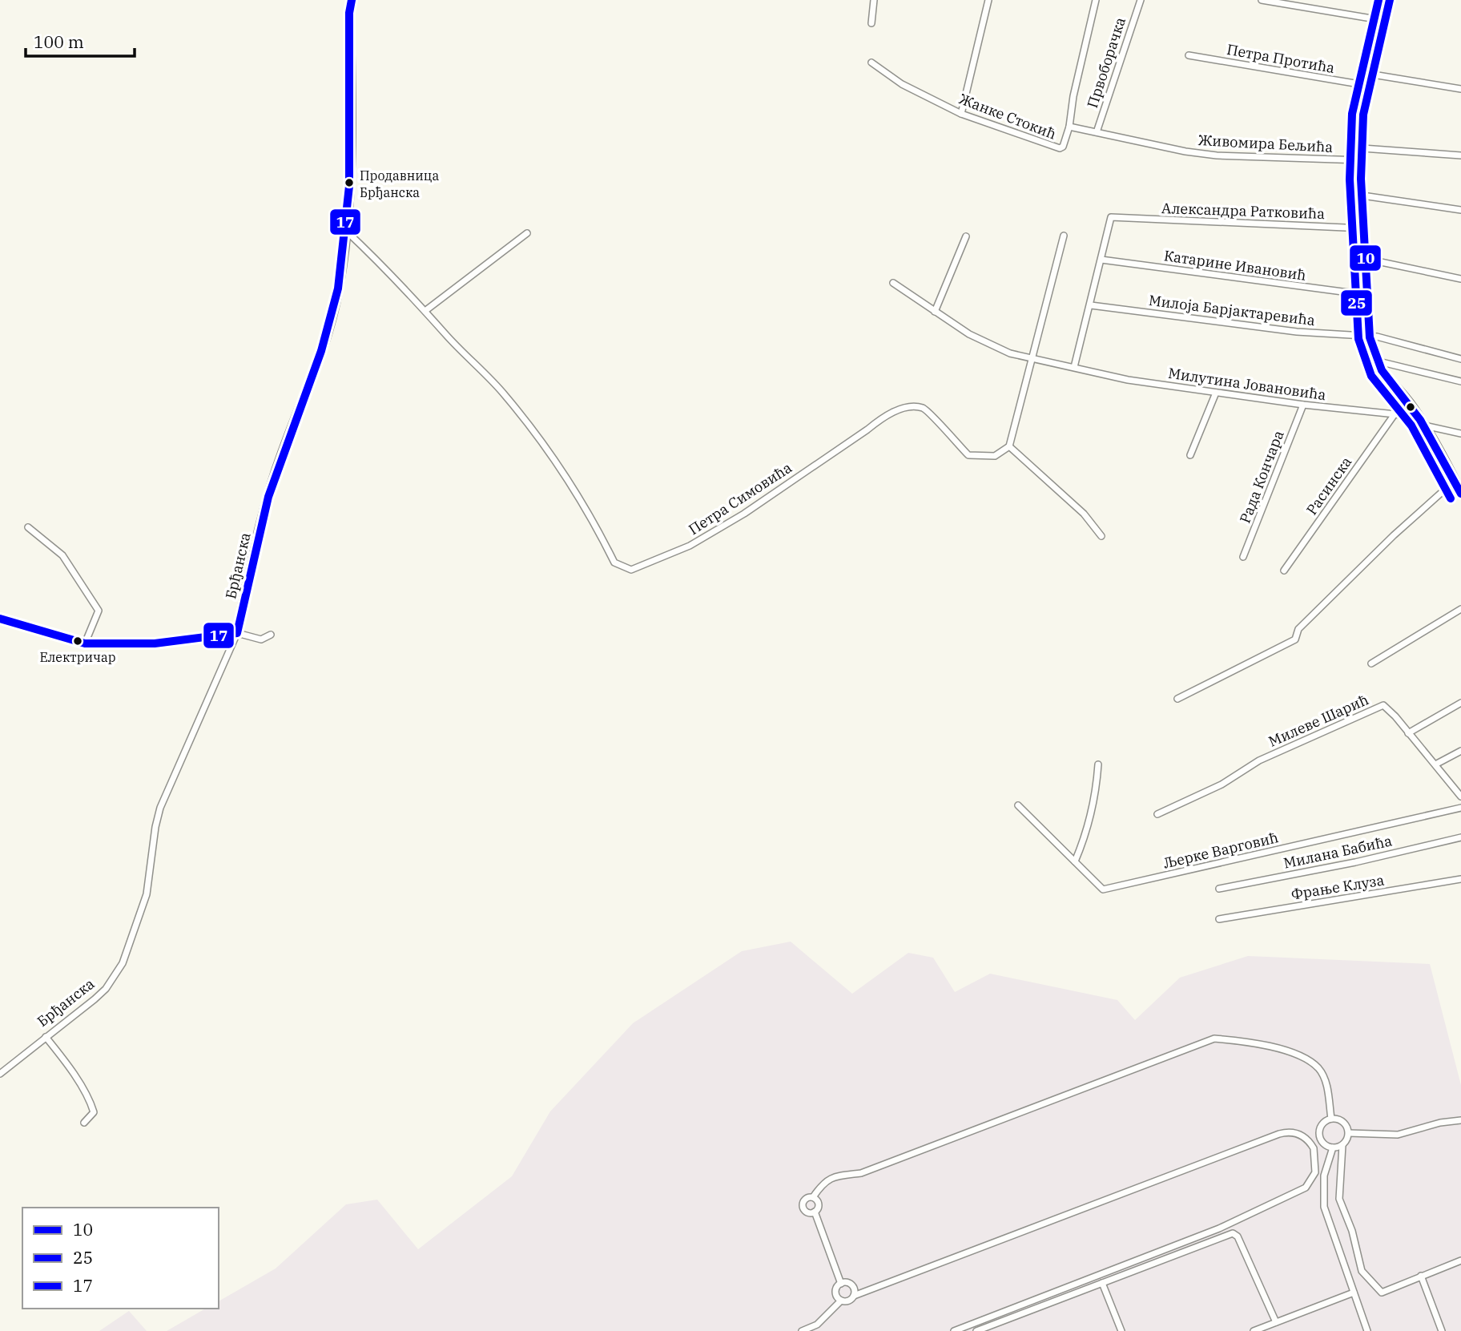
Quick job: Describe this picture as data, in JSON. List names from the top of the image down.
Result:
{
  "streets": {
    "street": [
      "Петра Протића",
      "Првоборачка",
      "Жанке Стокић",
      "Живомира Бељића",
      "Александра Ратковића",
      "Катарине Ивановић",
      "Милоја Барјактаревића",
      "Милутина Јовановића",
      "Рада Кончара",
      "Расинска",
      "Петра Симовића",
      "Брђанска",
      "Милеве Шарић",
      "Љерке Варговић",
      "Милана Бабића",
      "Фрање Клуза"
    ]
  },
  "crossings": [
    ["Првоборачка", "Живомира Бељића"],
    ["Жанке Стокић", "Живомира Бељића"],
    ["Александра Ратковића", "Катарине Ивановић"],
    ["Милутина Јовановића", "Рада Кончара"],
    ["Милутина Јовановића", "Расинска"],
    ["Петра Симовића", "Брђанска"]
  ],
  "places": ["Продавница Брђанска", "Електричар"],
  "lines": ["transit line 10", "transit line 25", "transit line 17"],
  "legend": ["10", "25", "17"],
  "scale_bar": "100 m"
}
